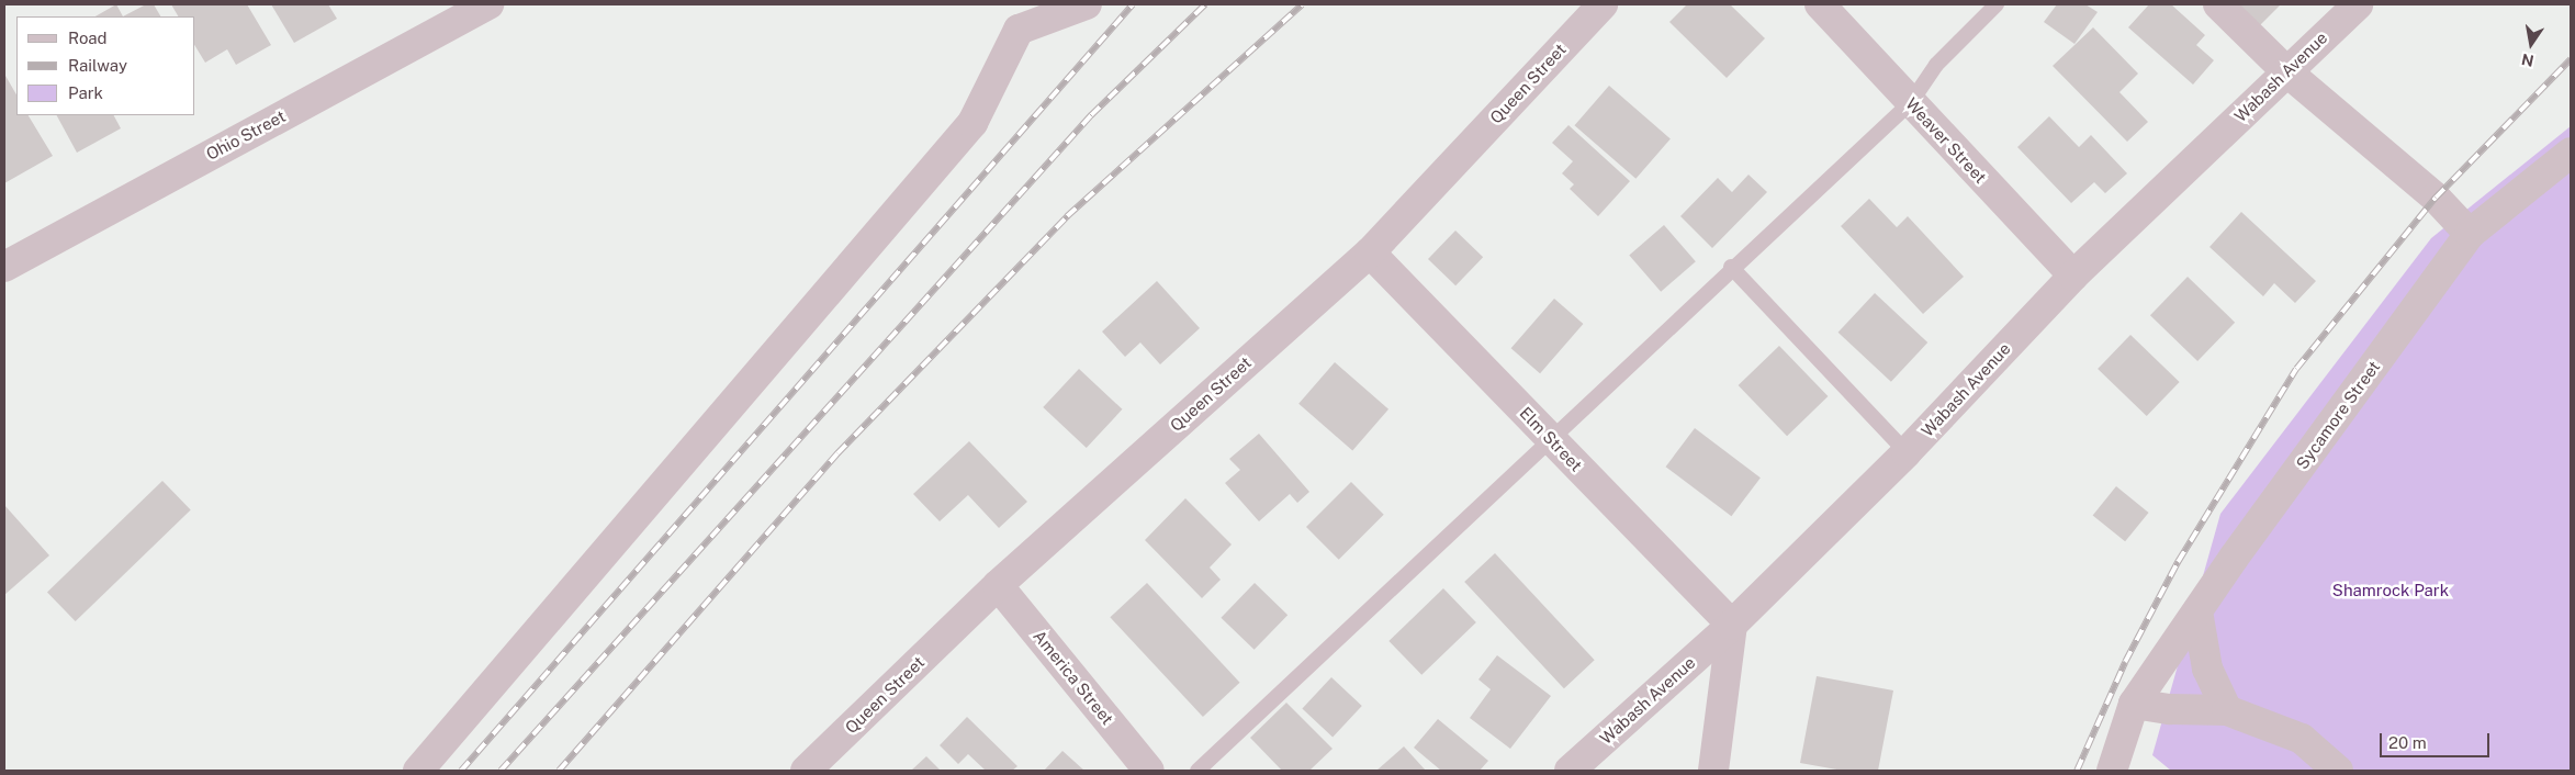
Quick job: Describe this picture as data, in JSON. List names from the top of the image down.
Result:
{
  "streets": {
    "street": [
      "Wabash Avenue",
      "Queen Street",
      "Ohio Street",
      "Weaver Street",
      "Sycamore Street",
      "Elm Street",
      "America Street"
    ]
  },
  "crossings": [
    ["Wabash Avenue", "Weaver Street"],
    ["Wabash Avenue", "Elm Street"],
    ["Queen Street", "Elm Street"],
    ["Queen Street", "America Street"]
  ],
  "parks": ["Shamrock Park"],
  "legend": ["Road", "Railway", "Park"],
  "scale_bar": "20 m",
  "north": "bottom"
}
